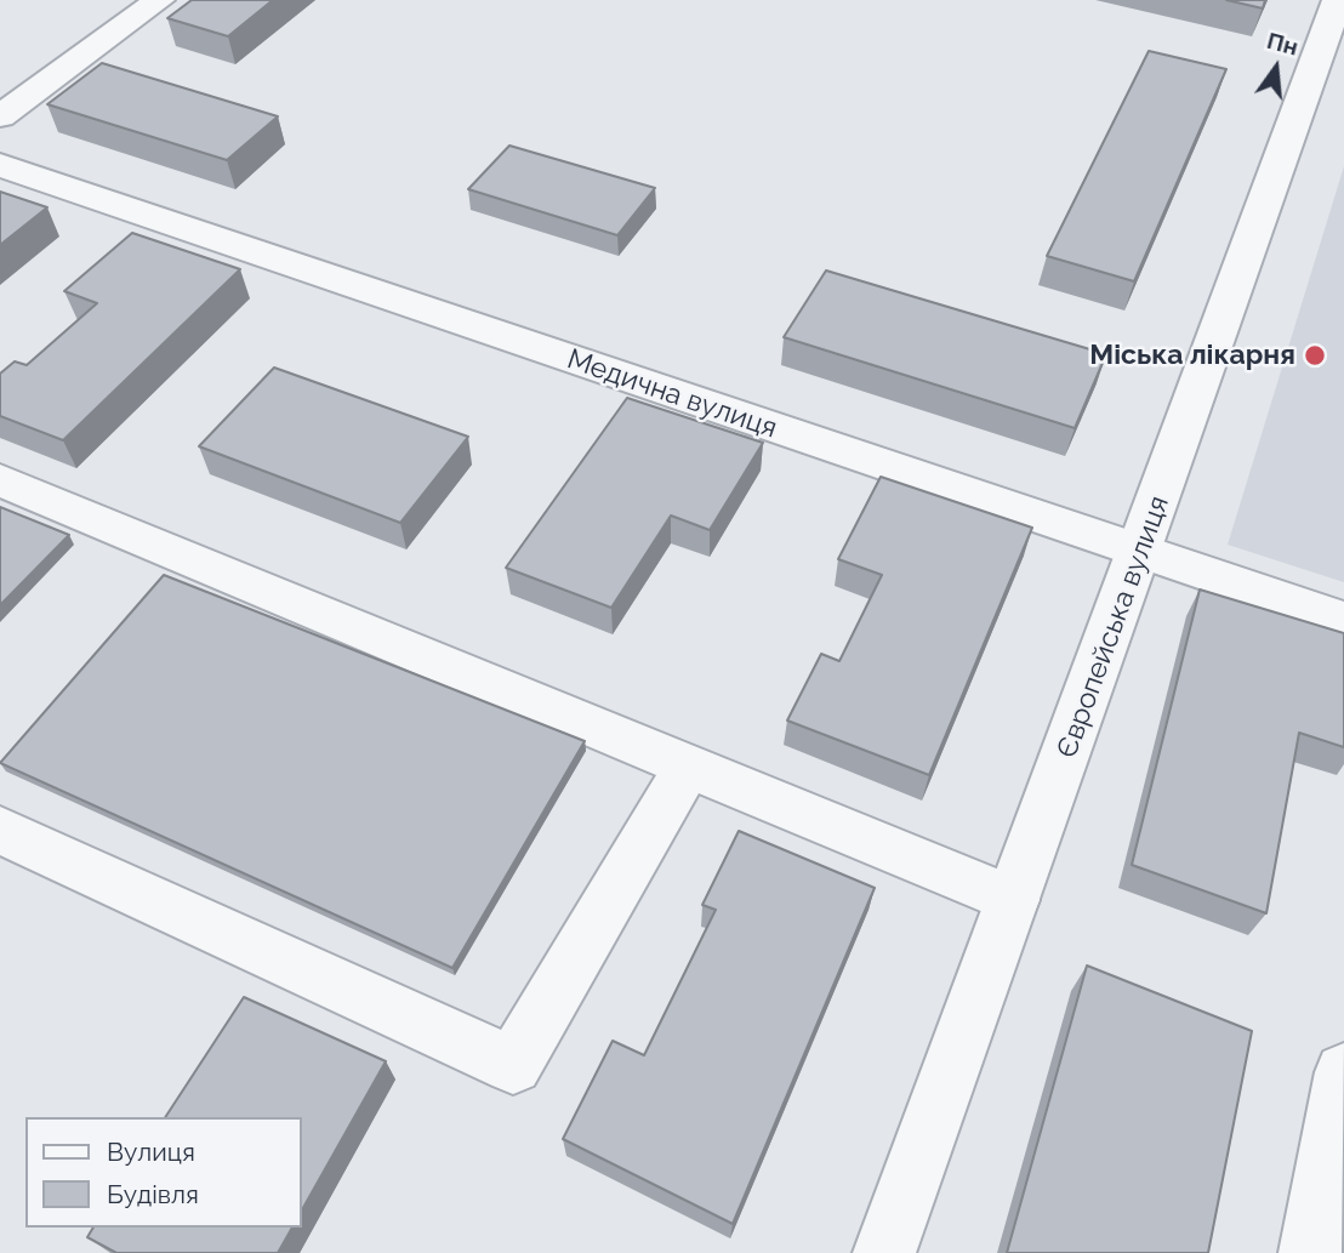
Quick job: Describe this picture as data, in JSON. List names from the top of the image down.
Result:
{
  "streets": {
    "street": ["Медична вулиця", "Європейська вулиця"]
  },
  "crossings": [
    ["Медична вулиця", "Європейська вулиця"]
  ],
  "places": ["Мiська лiкарня"],
  "legend": ["Вулиця", "Будівля"],
  "north": "top"
}
